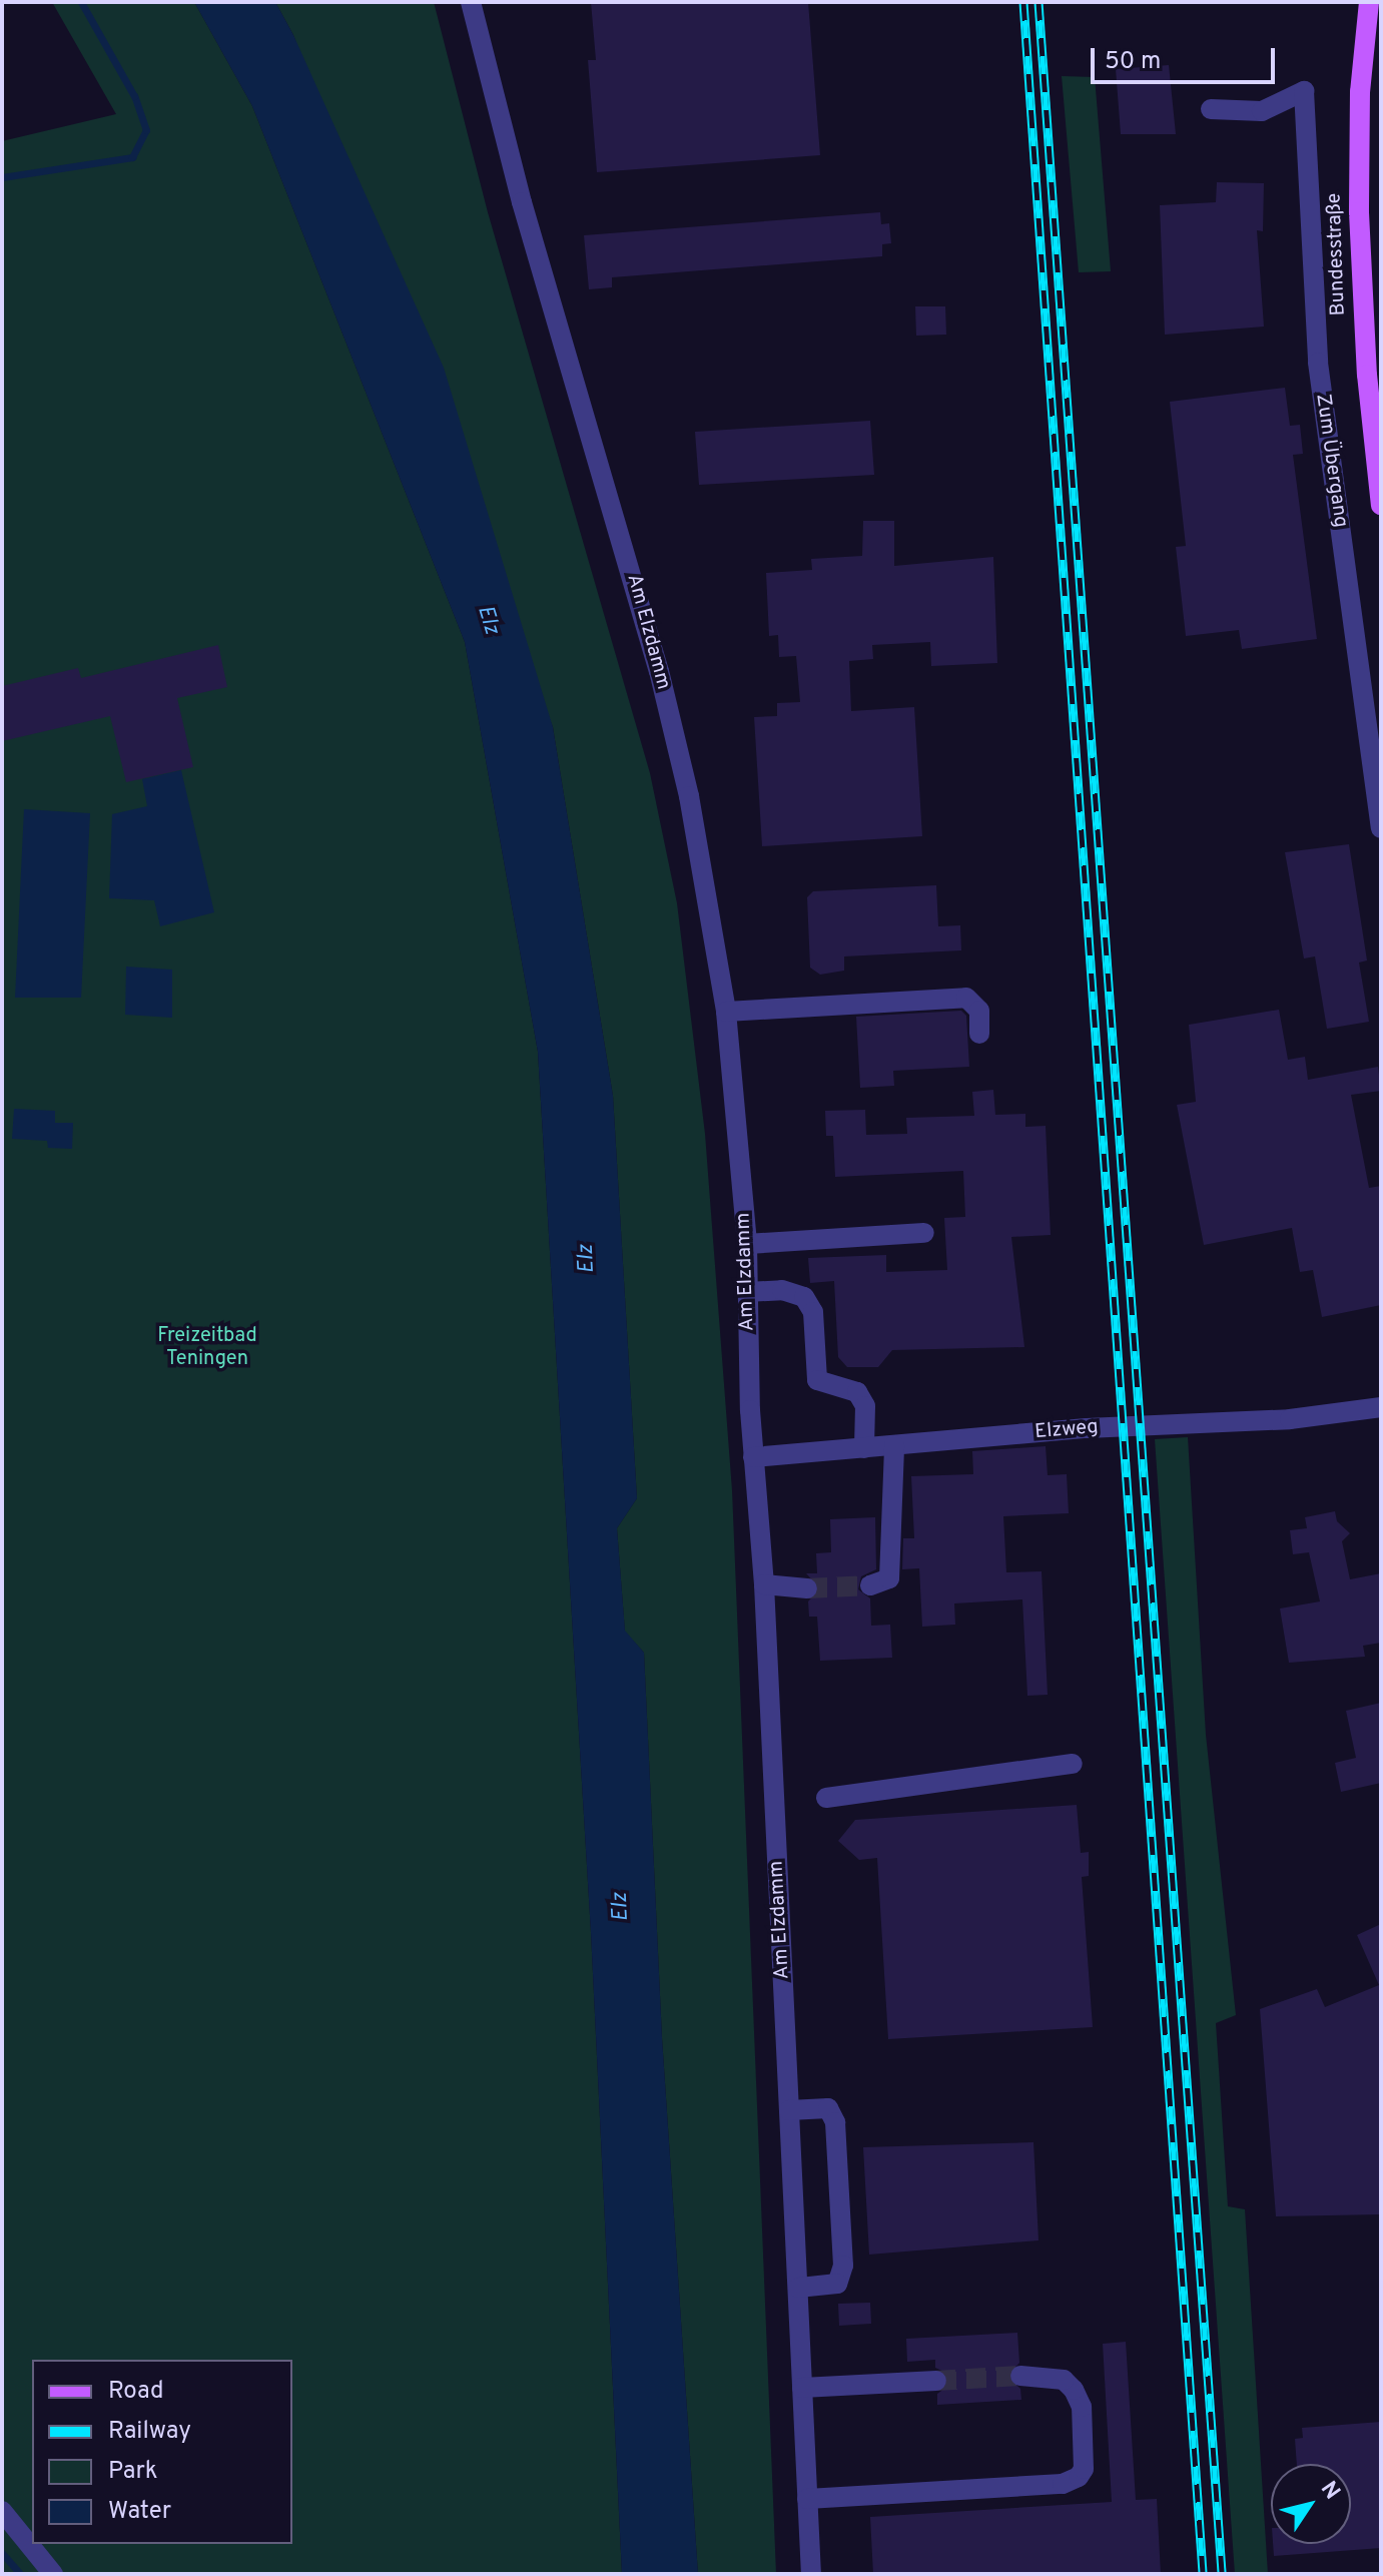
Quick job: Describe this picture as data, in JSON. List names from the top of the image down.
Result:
{
  "streets": {
    "main road": ["Bundesstraße"],
    "street": ["Zum Übergang", "Am Elzdamm", "Elzweg"]
  },
  "crossings": [
    ["Am Elzdamm", "Elzweg"]
  ],
  "water": ["Elz"],
  "parks": ["Freizeitbad Teningen"],
  "legend": [
    "Road",
    "Railway",
    "Park",
    "Water"
  ],
  "scale_bar": "50 m",
  "north": "top right"
}
